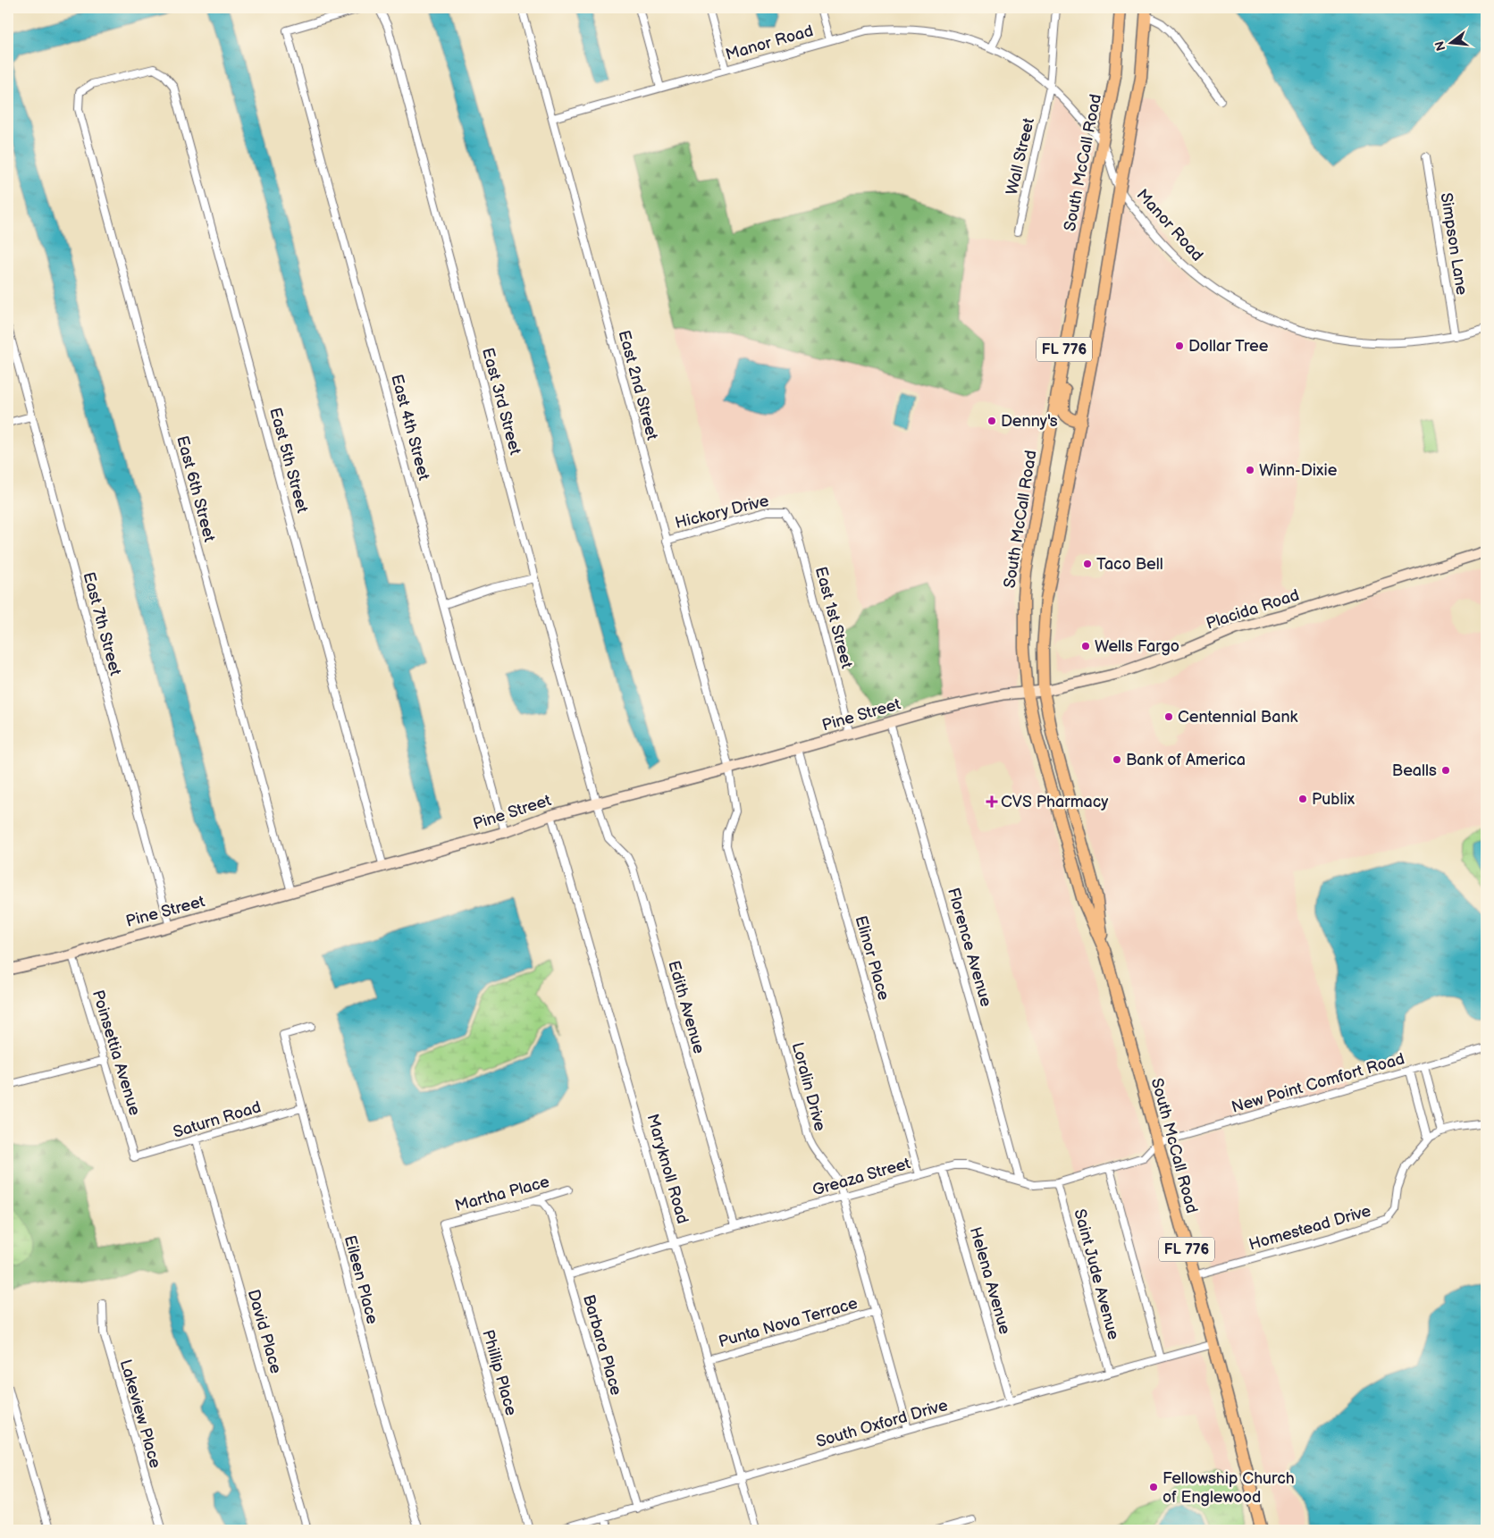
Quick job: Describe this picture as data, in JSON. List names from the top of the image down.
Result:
{
  "streets": {
    "main road": [
      "South McCall Road",
      "FL 776",
      "Placida Road",
      "Pine Street"
    ],
    "street": [
      "Manor Road",
      "Wall Street",
      "Simpson Lane",
      "East 2nd Street",
      "East 3rd Street",
      "East 4th Street",
      "East 5th Street",
      "East 6th Street",
      "Hickory Drive",
      "East 1st Street",
      "East 7th Street",
      "Florence Avenue",
      "Elinor Place",
      "Edith Avenue",
      "Poinsettia Avenue",
      "New Point Comfort Road",
      "Loralin Drive",
      "Saturn Road",
      "Maryknoll Road",
      "Greaza Street",
      "Martha Place",
      "Homestead Drive",
      "Saint Jude Avenue",
      "Eileen Place",
      "Helena Avenue",
      "Punta Nova Terrace",
      "David Place",
      "Barbara Place",
      "Phillip Place",
      "Lakeview Place",
      "South Oxford Drive"
    ]
  },
  "crossings": [
    ["Manor Road", "Wall Street"],
    ["Manor Road", "South McCall Road"],
    ["Manor Road", "Simpson Lane"],
    ["Manor Road", "East 2nd Street"],
    ["South McCall Road", "Placida Road"],
    ["South McCall Road", "Pine Street"],
    ["South McCall Road", "New Point Comfort Road"],
    ["South McCall Road", "Greaza Street"],
    ["South McCall Road", "Homestead Drive"],
    ["South McCall Road", "South Oxford Drive"],
    ["East 2nd Street", "Hickory Drive"],
    ["East 2nd Street", "Pine Street"],
    ["East 2nd Street", "Loralin Drive"],
    ["East 3rd Street", "East 4th Street"],
    ["East 3rd Street", "Pine Street"],
    ["East 3rd Street", "Edith Avenue"],
    ["East 4th Street", "Pine Street"],
    ["East 5th Street", "East 6th Street"],
    ["East 5th Street", "Pine Street"],
    ["East 6th Street", "Pine Street"],
    ["Hickory Drive", "East 1st Street"],
    ["Placida Road", "Pine Street"],
    ["East 1st Street", "Pine Street"],
    ["East 7th Street", "Pine Street"],
    ["Pine Street", "Florence Avenue"],
    ["Pine Street", "Elinor Place"],
    ["Pine Street", "Edith Avenue"],
    ["Pine Street", "Poinsettia Avenue"],
    ["Pine Street", "Loralin Drive"],
    ["Pine Street", "Maryknoll Road"],
    ["Florence Avenue", "Greaza Street"],
    ["Elinor Place", "Greaza Street"],
    ["Edith Avenue", "Greaza Street"],
    ["Poinsettia Avenue", "Saturn Road"],
    ["New Point Comfort Road", "Greaza Street"],
    ["Loralin Drive", "Greaza Street"],
    ["Loralin Drive", "Punta Nova Terrace"],
    ["Loralin Drive", "South Oxford Drive"],
    ["Saturn Road", "Eileen Place"],
    ["Saturn Road", "David Place"],
    ["Maryknoll Road", "Greaza Street"],
    ["Maryknoll Road", "Punta Nova Terrace"],
    ["Maryknoll Road", "South Oxford Drive"],
    ["Greaza Street", "Saint Jude Avenue"],
    ["Greaza Street", "Helena Avenue"],
    ["Greaza Street", "Barbara Place"],
    ["Martha Place", "Barbara Place"],
    ["Martha Place", "Phillip Place"],
    ["Saint Jude Avenue", "South Oxford Drive"],
    ["Helena Avenue", "South Oxford Drive"],
    ["Barbara Place", "South Oxford Drive"]
  ],
  "places": {
    "other": [
      "Dollar Tree",
      "Denny's",
      "Winn-Dixie",
      "Taco Bell",
      "Wells Fargo",
      "Centennial Bank",
      "Bank of America",
      "Bealls",
      "Publix",
      "Fellowship Church of Englewood"
    ],
    "health": ["CVS Pharmacy"]
  },
  "north": "left"
}
